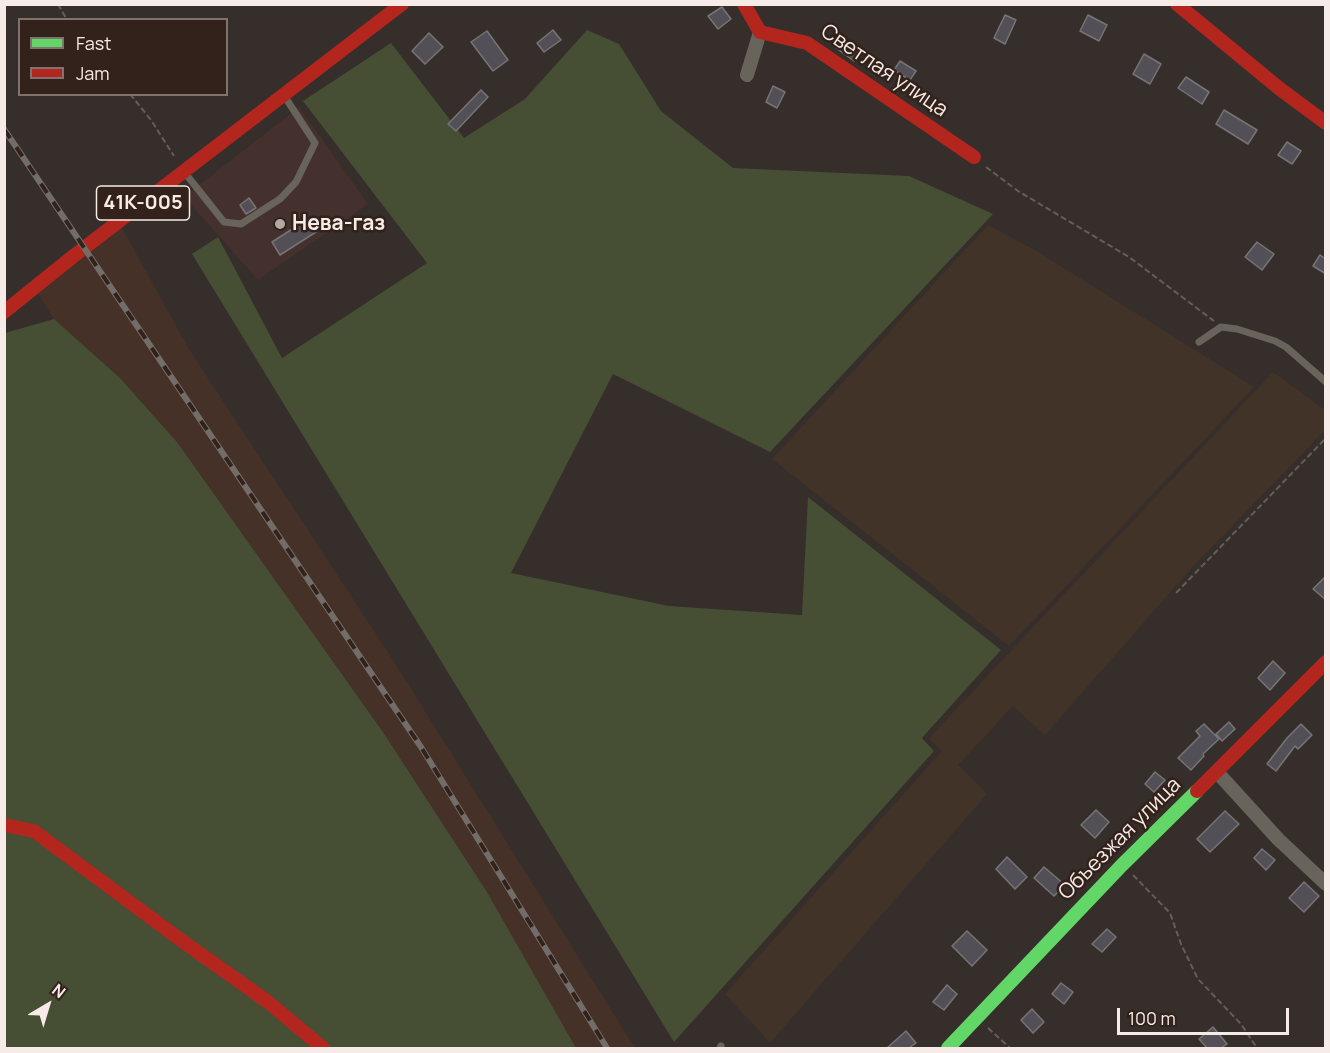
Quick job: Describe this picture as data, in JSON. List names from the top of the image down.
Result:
{
  "streets": {
    "street": ["Светлая улица", "41К-005", "Объезжая улица"]
  },
  "places": ["Нева-газ"],
  "legend": ["Fast", "Jam"],
  "scale_bar": "100 m",
  "north": "top right"
}
